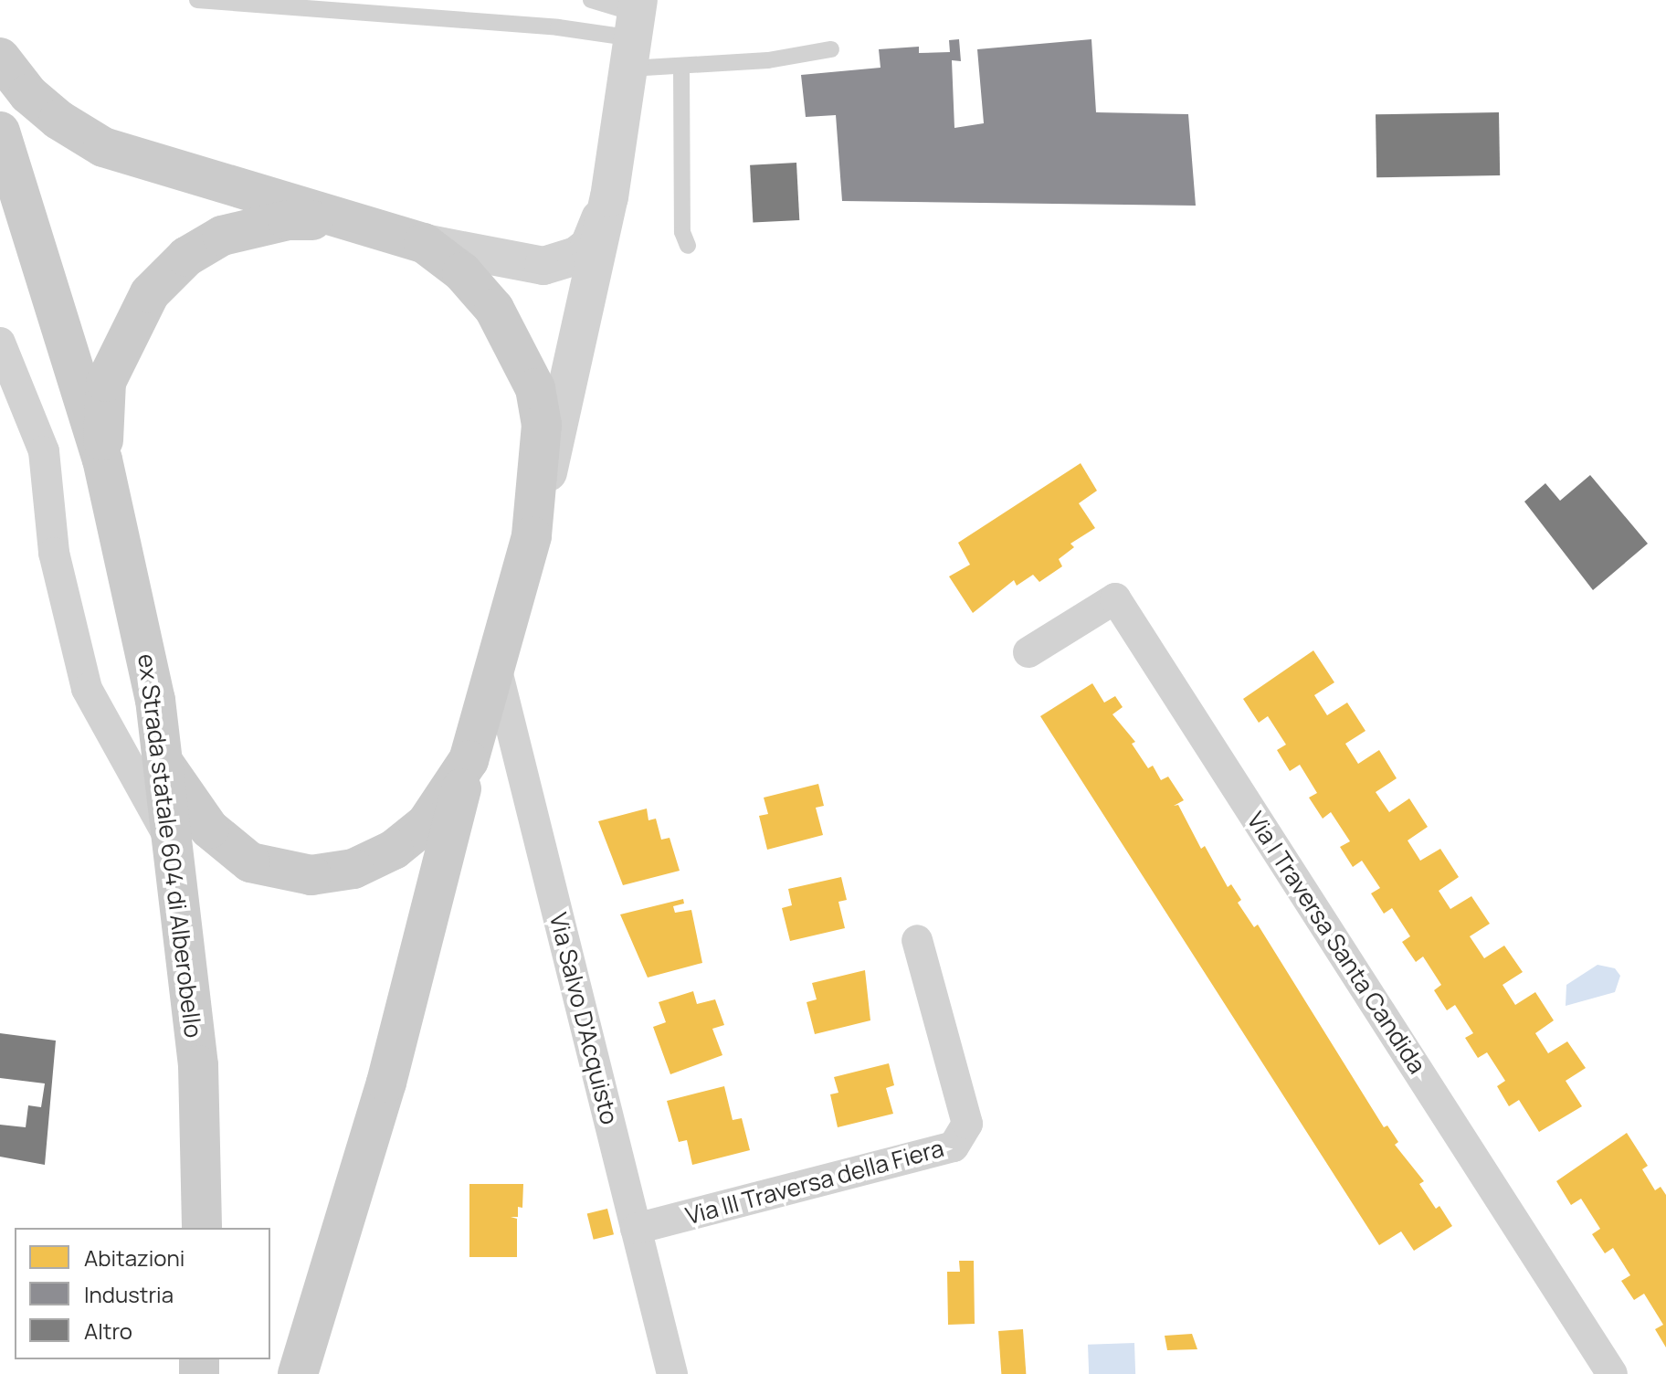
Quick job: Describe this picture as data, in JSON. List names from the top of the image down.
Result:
{
  "streets": {
    "main road": ["ex Strada statale 604 di Alberobello"],
    "street": ["Via I Traversa Santa Candida", "Via Salvo D'Acquisto", "Via III Traversa della Fiera"]
  },
  "crossings": [
    ["Via Salvo D'Acquisto", "Via III Traversa della Fiera"]
  ],
  "legend": ["Abitazioni", "Industria", "Altro"]
}
